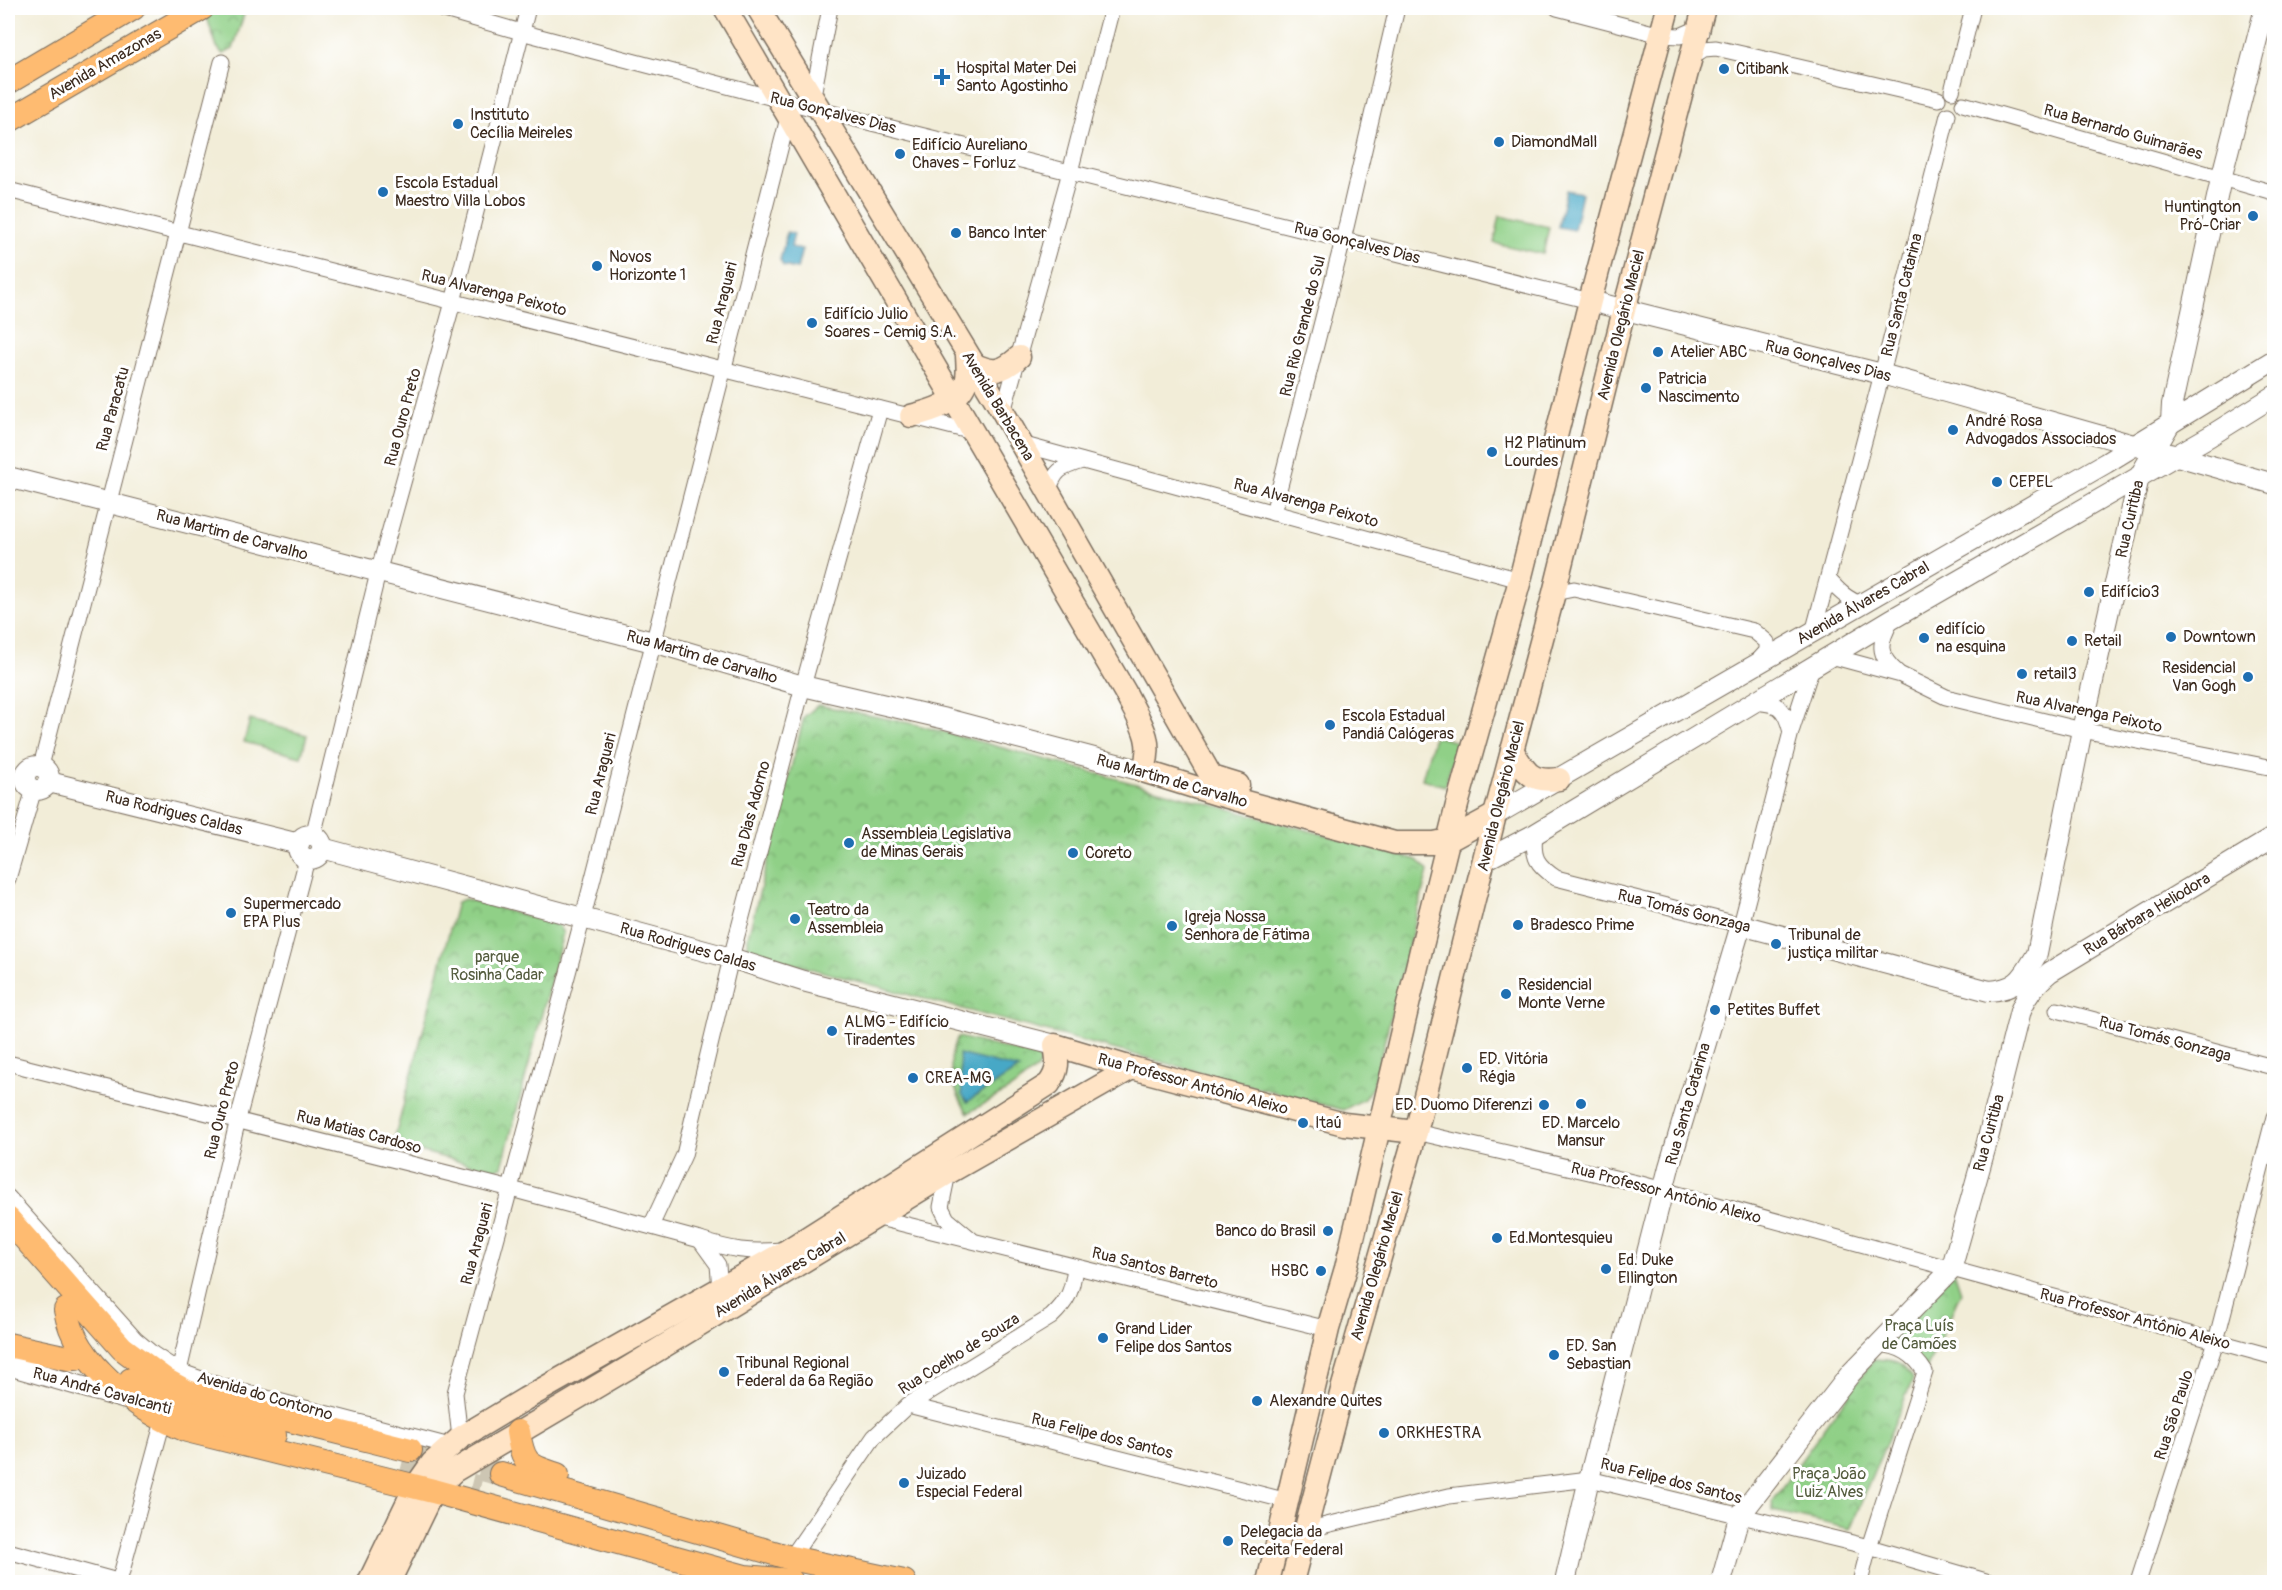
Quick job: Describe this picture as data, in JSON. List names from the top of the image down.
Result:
{
  "streets": {
    "main road": [
      "Avenida Amazonas",
      "Avenida Olegário Maciel",
      "Avenida Barbacena",
      "Rua Martim de Carvalho",
      "Avenida Álvares Cabral",
      "Rua Professor Antônio Aleixo",
      "Avenida do Contorno"
    ],
    "street": [
      "Rua Gonçalves Dias",
      "Rua Bernardo Guimarães",
      "Rua Alvarenga Peixoto",
      "Rua Santa Catarina",
      "Rua Araguari",
      "Rua Rio Grande do Sul",
      "Rua Paracatu",
      "Rua Ouro Preto",
      "Rua Curitiba",
      "Rua Rodrigues Caldas",
      "Rua Dias Adorno",
      "Rua Tomás Gonzaga",
      "Rua Bárbara Heliodora",
      "Rua Matias Cardoso",
      "Rua Santos Barreto",
      "Rua Coelho de Souza",
      "Rua André Cavalcanti",
      "Rua São Paulo",
      "Rua Felipe dos Santos"
    ]
  },
  "crossings": [
    ["Rua Gonçalves Dias", "Rua Santa Catarina"],
    ["Rua Gonçalves Dias", "Avenida Olegário Maciel"],
    ["Rua Gonçalves Dias", "Rua Rio Grande do Sul"],
    ["Rua Gonçalves Dias", "Avenida Barbacena"],
    ["Rua Gonçalves Dias", "Rua Ouro Preto"],
    ["Rua Gonçalves Dias", "Rua Curitiba"],
    ["Rua Gonçalves Dias", "Avenida Álvares Cabral"],
    ["Rua Bernardo Guimarães", "Rua Santa Catarina"],
    ["Rua Alvarenga Peixoto", "Rua Araguari"],
    ["Rua Alvarenga Peixoto", "Avenida Olegário Maciel"],
    ["Rua Alvarenga Peixoto", "Rua Rio Grande do Sul"],
    ["Rua Alvarenga Peixoto", "Avenida Barbacena"],
    ["Rua Alvarenga Peixoto", "Rua Paracatu"],
    ["Rua Alvarenga Peixoto", "Rua Ouro Preto"],
    ["Rua Alvarenga Peixoto", "Rua Curitiba"],
    ["Rua Alvarenga Peixoto", "Avenida Álvares Cabral"],
    ["Rua Alvarenga Peixoto", "Rua Dias Adorno"],
    ["Rua Santa Catarina", "Avenida Álvares Cabral"],
    ["Rua Santa Catarina", "Rua Tomás Gonzaga"],
    ["Rua Santa Catarina", "Rua Professor Antônio Aleixo"],
    ["Rua Santa Catarina", "Rua Felipe dos Santos"],
    ["Rua Araguari", "Avenida Barbacena"],
    ["Rua Araguari", "Rua Martim de Carvalho"],
    ["Rua Araguari", "Avenida Álvares Cabral"],
    ["Rua Araguari", "Rua Rodrigues Caldas"],
    ["Rua Araguari", "Rua Matias Cardoso"],
    ["Rua Araguari", "Avenida do Contorno"],
    ["Avenida Olegário Maciel", "Rua Martim de Carvalho"],
    ["Avenida Olegário Maciel", "Avenida Álvares Cabral"],
    ["Avenida Olegário Maciel", "Rua Professor Antônio Aleixo"],
    ["Avenida Olegário Maciel", "Rua Santos Barreto"],
    ["Avenida Olegário Maciel", "Rua Felipe dos Santos"],
    ["Avenida Barbacena", "Rua Martim de Carvalho"],
    ["Rua Paracatu", "Rua Martim de Carvalho"],
    ["Rua Paracatu", "Rua Rodrigues Caldas"],
    ["Rua Ouro Preto", "Rua Martim de Carvalho"],
    ["Rua Ouro Preto", "Rua Rodrigues Caldas"],
    ["Rua Ouro Preto", "Rua Matias Cardoso"],
    ["Rua Ouro Preto", "Rua André Cavalcanti"],
    ["Rua Ouro Preto", "Avenida do Contorno"],
    ["Rua Curitiba", "Avenida Álvares Cabral"],
    ["Rua Curitiba", "Rua Tomás Gonzaga"],
    ["Rua Curitiba", "Rua Bárbara Heliodora"],
    ["Rua Curitiba", "Rua Professor Antônio Aleixo"],
    ["Rua Martim de Carvalho", "Avenida Álvares Cabral"],
    ["Rua Martim de Carvalho", "Rua Dias Adorno"],
    ["Avenida Álvares Cabral", "Rua Rodrigues Caldas"],
    ["Avenida Álvares Cabral", "Rua Tomás Gonzaga"],
    ["Avenida Álvares Cabral", "Rua Professor Antônio Aleixo"],
    ["Avenida Álvares Cabral", "Rua Matias Cardoso"],
    ["Avenida Álvares Cabral", "Rua Santos Barreto"],
    ["Avenida Álvares Cabral", "Avenida do Contorno"],
    ["Rua Rodrigues Caldas", "Rua Dias Adorno"],
    ["Rua Rodrigues Caldas", "Rua Professor Antônio Aleixo"],
    ["Rua Dias Adorno", "Rua Matias Cardoso"],
    ["Rua Professor Antônio Aleixo", "Rua São Paulo"],
    ["Rua Santos Barreto", "Rua Coelho de Souza"],
    ["Rua Coelho de Souza", "Rua Felipe dos Santos"],
    ["Rua André Cavalcanti", "Avenida do Contorno"]
  ],
  "parks": ["parque Rosinha Cadar", "Praça Luís de Camões", "Praça João Luiz Alves"],
  "places": {
    "other": [
      "Citibank",
      "Instituto Cecília Meireles",
      "DiamondMall",
      "Edifício Aureliano Chaves - Forluz",
      "Escola Estadual Maestro Villa Lobos",
      "Huntington Pró-Criar",
      "Banco Inter",
      "Novos Horizonte 1",
      "Edifício Julio Soares - Cemig S.A.",
      "Atelier ABC",
      "Patricia Nascimento",
      "André Rosa Advogados Associados",
      "H2 Platinum Lourdes",
      "CEPEL",
      "Edifício3",
      "Downtown",
      "edifício na esquina",
      "Retail",
      "retail3",
      "Residencial Van Gogh",
      "Escola Estadual Pandiá Calógeras",
      "Assembleia Legislativa de Minas Gerais",
      "Coreto",
      "Supermercado EPA Plus",
      "Teatro da Assembleia",
      "Bradesco Prime",
      "Igreja Nossa Senhora de Fátima",
      "Tribunal de justiça militar",
      "Residencial Monte Verne",
      "Petites Buffet",
      "ALMG - Edifício Tiradentes",
      "ED. Vitória Régia",
      "CREA-MG",
      "ED. Marcelo Mansur",
      "ED. Duomo Diferenzi",
      "Itaú",
      "Banco do Brasil",
      "Ed.Montesquieu",
      "Ed. Duke Ellington",
      "HSBC",
      "Grand Lider Felipe dos Santos",
      "ED. San Sebastian",
      "Tribunal Regional Federal da 6ª Região",
      "Alexandre Quites",
      "ORKHESTRA",
      "Juizado Especial Federal",
      "Delegacia da Receita Federal"
    ],
    "health": ["Hospital Mater Dei Santo Agostinho"]
  }
}
